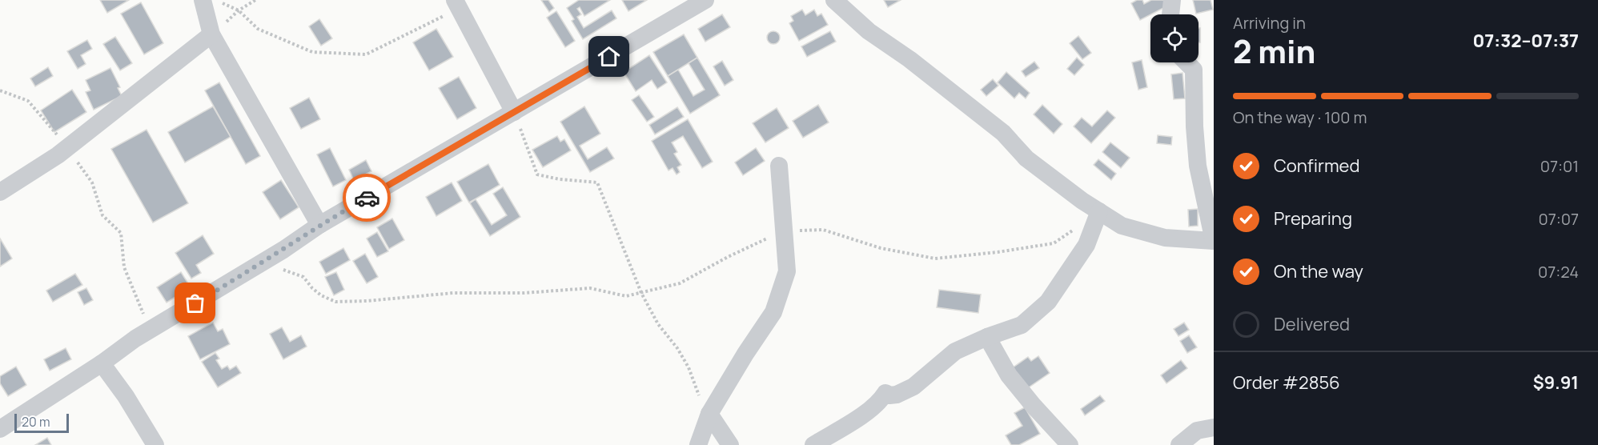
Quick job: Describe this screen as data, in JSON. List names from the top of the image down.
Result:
{
  "scale_bar": "20 m",
  "page": {
    "heading": ["2 min", "Arriving in", "07:32–07:37"],
    "panel": ["Order #2856", "$9.91"],
    "bar": "On the way · 100 m",
    "list": [
      ["Confirmed", "07:01"],
      ["Preparing", "07:07"],
      ["On the way", "07:24"],
      "Delivered"
    ],
    "scale": "20 m"
  }
}
